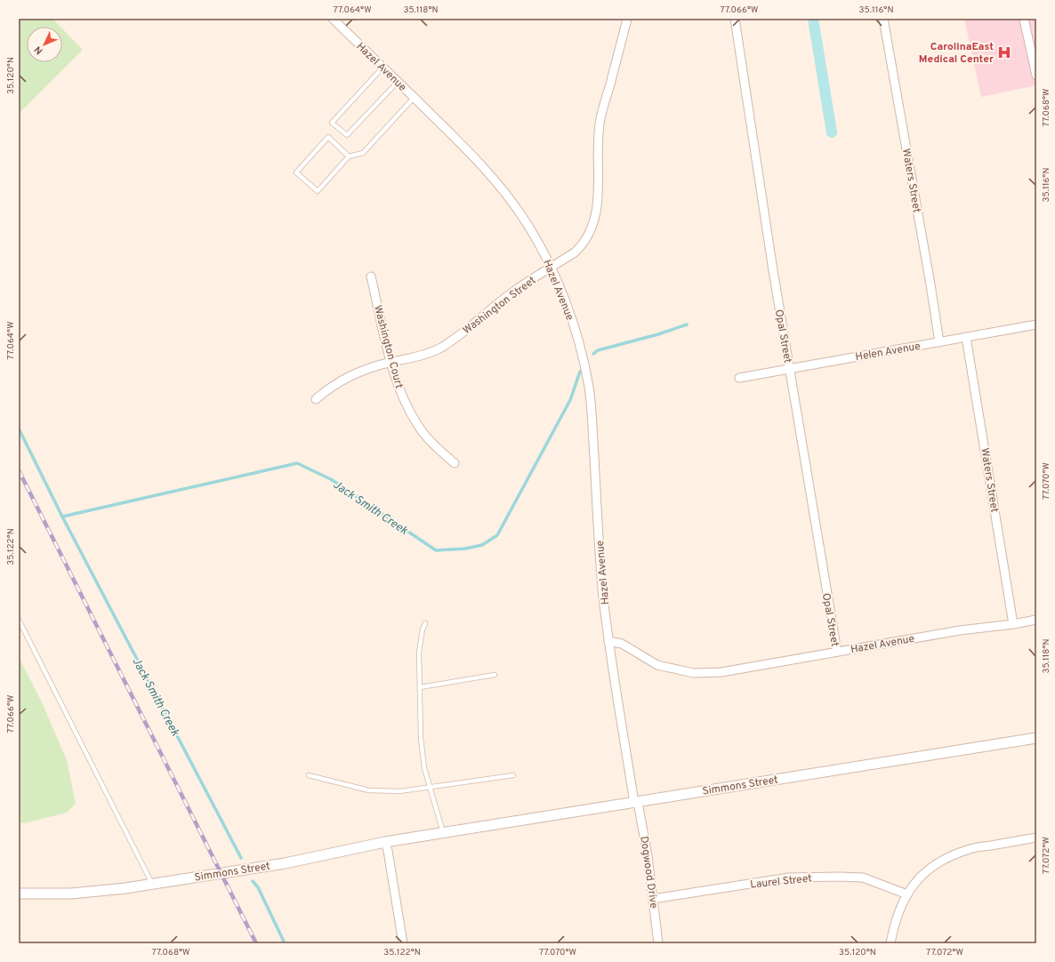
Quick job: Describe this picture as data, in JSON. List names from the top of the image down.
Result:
{
  "streets": {
    "street": [
      "Hazel Avenue",
      "Waters Street",
      "Washington Street",
      "Opal Street",
      "Washington Court",
      "Helen Avenue",
      "Simmons Street",
      "Dogwood Drive",
      "Laurel Street"
    ]
  },
  "crossings": [
    ["Hazel Avenue", "Waters Street"],
    ["Hazel Avenue", "Washington Street"],
    ["Hazel Avenue", "Opal Street"],
    ["Hazel Avenue", "Simmons Street"],
    ["Hazel Avenue", "Dogwood Drive"],
    ["Waters Street", "Helen Avenue"],
    ["Washington Street", "Washington Court"],
    ["Opal Street", "Helen Avenue"],
    ["Simmons Street", "Dogwood Drive"],
    ["Dogwood Drive", "Laurel Street"]
  ],
  "water": ["Jack Smith Creek"],
  "places": {
    "hospital": ["CarolinaEast Medical Center"]
  },
  "north": "bottom left",
  "coordinates": [
    "77.064°W",
    "35.118°N",
    "77.066°W",
    "35.116°N",
    "35.120°N",
    "77.068°W",
    "77.070°W",
    "35.122°N",
    "77.072°W"
  ]
}
